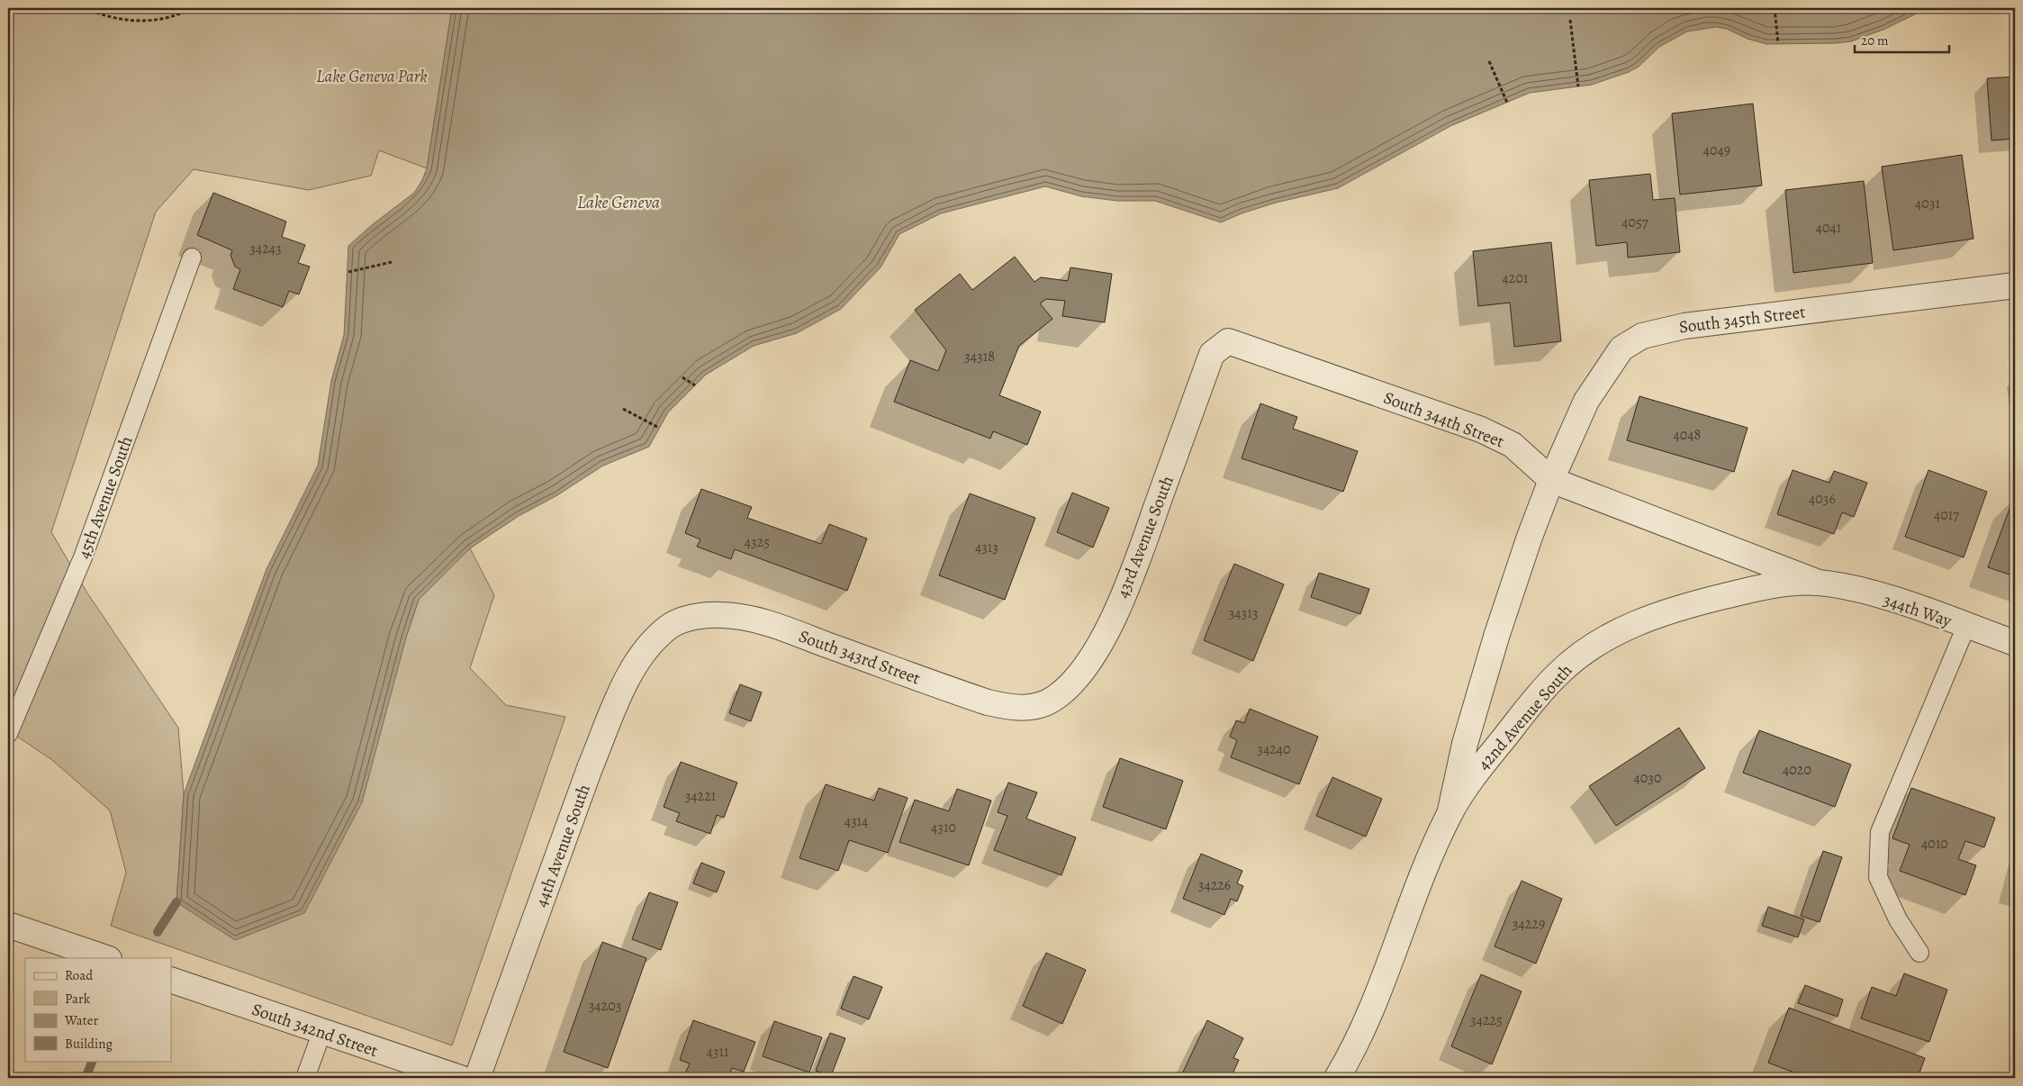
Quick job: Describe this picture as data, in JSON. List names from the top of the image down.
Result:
{
  "streets": {
    "street": [
      "South 345th Street",
      "South 344th Street",
      "43rd Avenue South",
      "344th Way",
      "South 343rd Street",
      "42nd Avenue South",
      "44th Avenue South",
      "South 342nd Street"
    ],
    "lane": ["45th Avenue South"]
  },
  "crossings": [
    ["South 345th Street", "South 344th Street"],
    ["South 345th Street", "42nd Avenue South"],
    ["South 344th Street", "43rd Avenue South"],
    ["South 344th Street", "344th Way"],
    ["South 344th Street", "42nd Avenue South"],
    ["43rd Avenue South", "South 343rd Street"],
    ["344th Way", "42nd Avenue South"],
    ["South 343rd Street", "44th Avenue South"]
  ],
  "water": ["Lake Geneva"],
  "parks": ["Lake Geneva Park"],
  "house_numbers": [
    "4049",
    "4031",
    "4057",
    "4041",
    "34243",
    "4201",
    "34318",
    "4048",
    "4036",
    "4017",
    "4325",
    "4313",
    "34313",
    "34240",
    "4020",
    "4030",
    "34221",
    "4314",
    "4310",
    "4010",
    "34226",
    "34229",
    "34203",
    "34225",
    "4311"
  ],
  "legend": [
    "Road",
    "Park",
    "Water",
    "Building"
  ],
  "scale_bar": "20 m"
}
